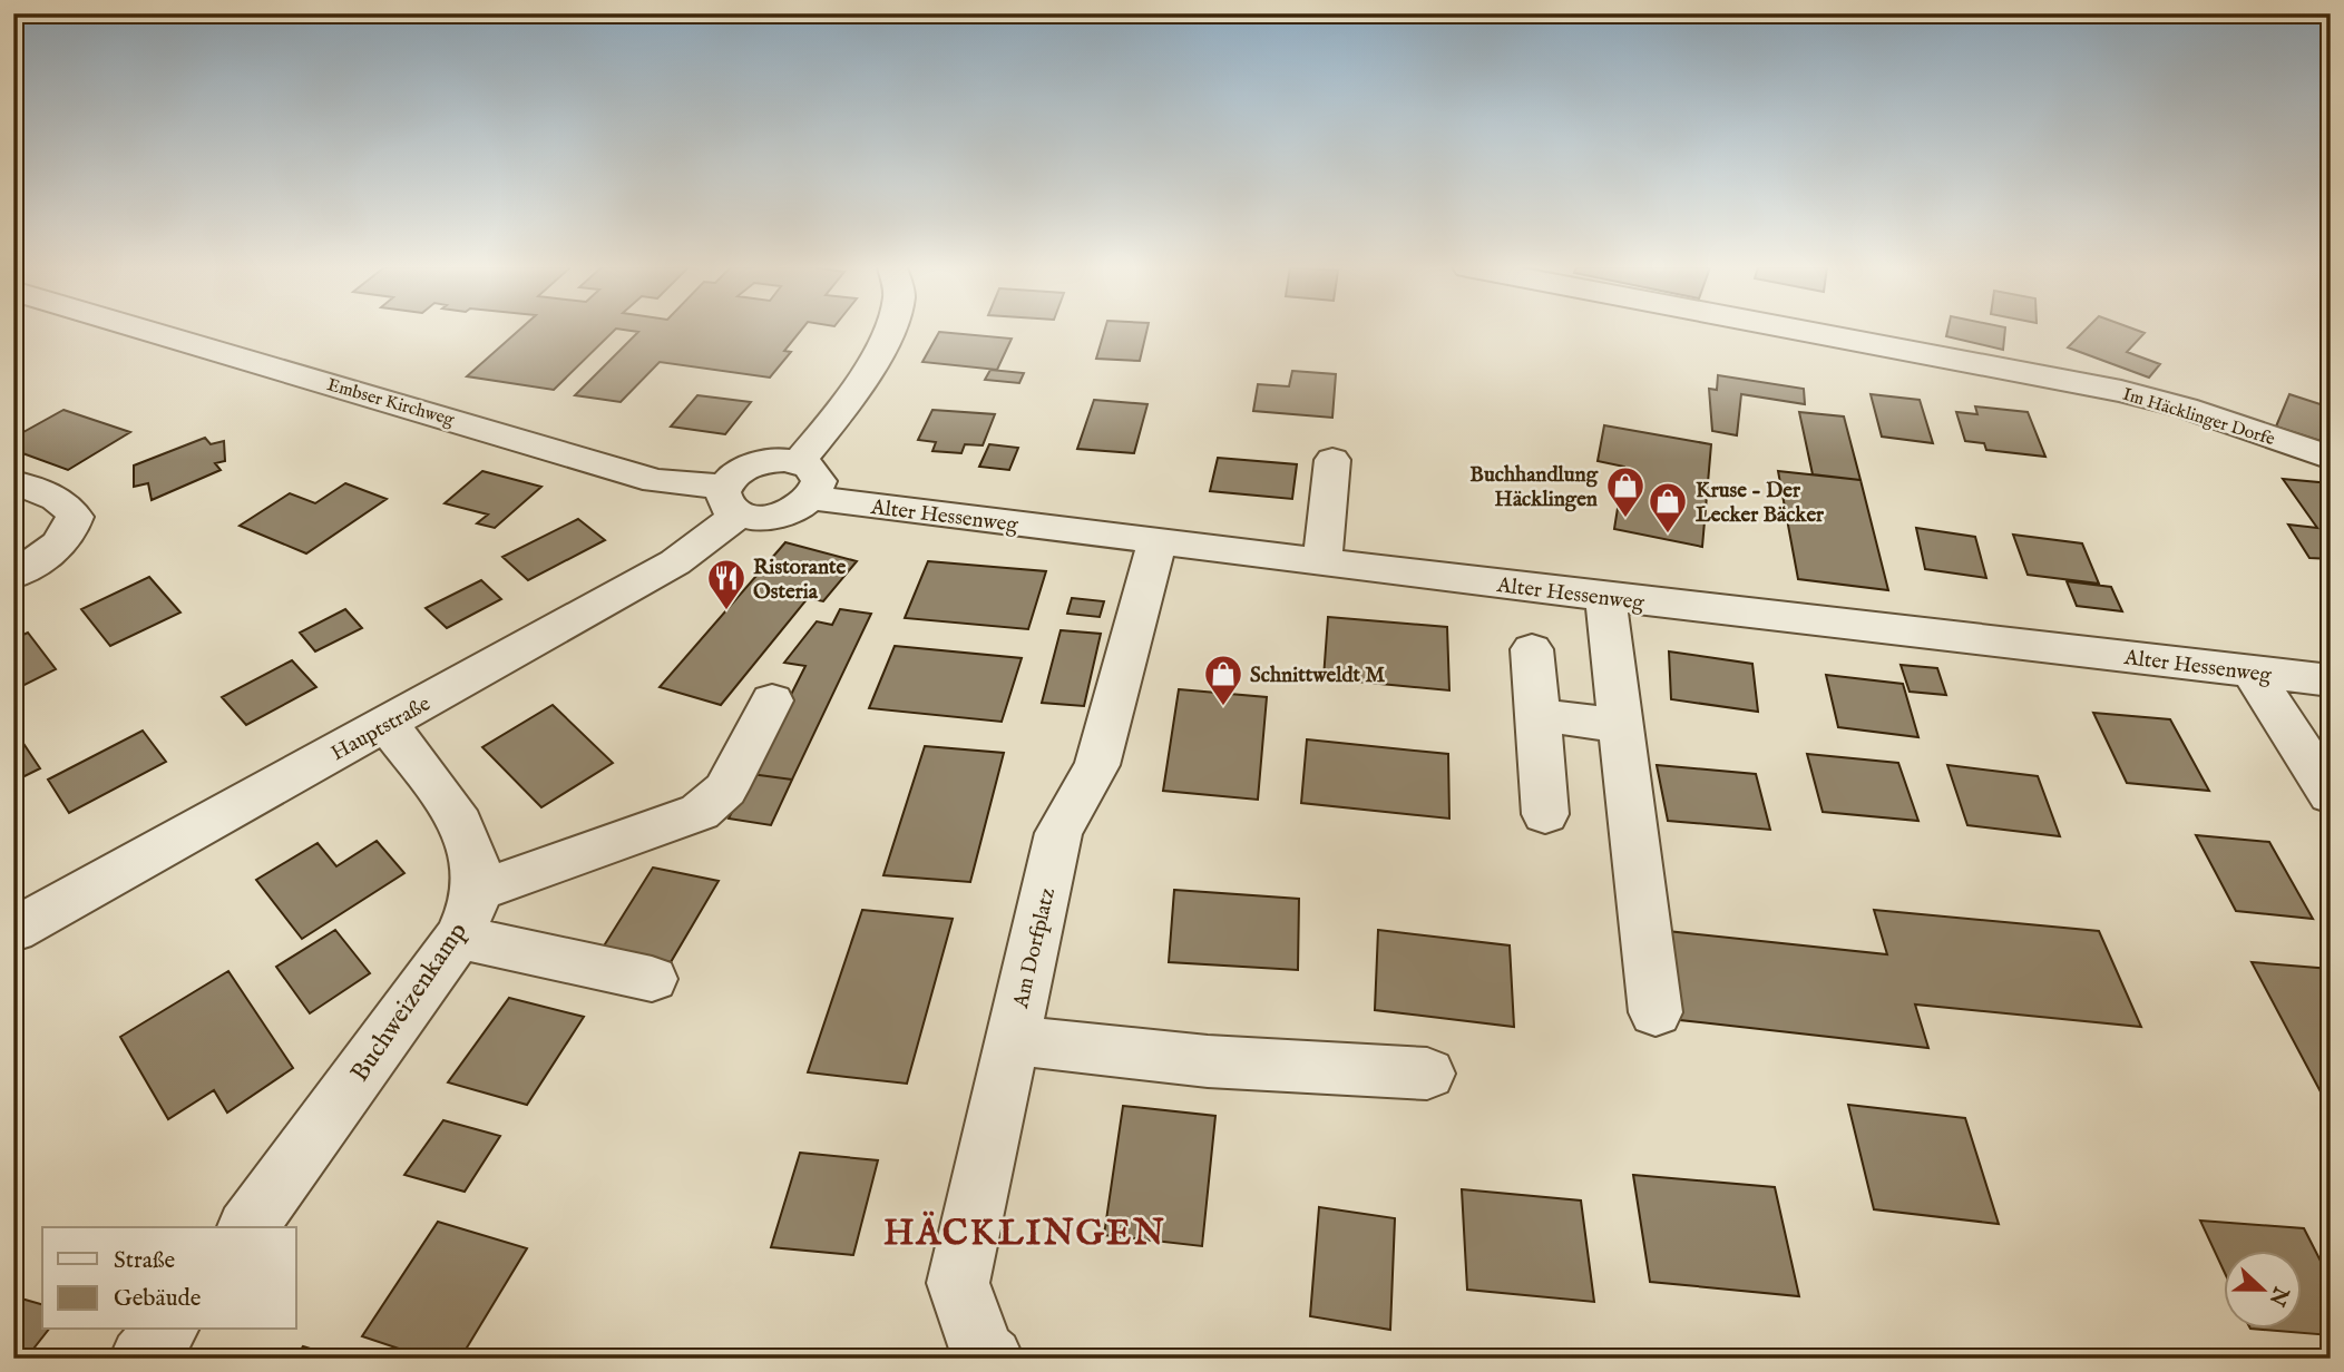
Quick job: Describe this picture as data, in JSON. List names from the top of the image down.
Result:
{
  "streets": {
    "street": [
      "Embser Kirchweg",
      "Im Häcklinger Dorfe",
      "Alter Hessenweg",
      "Hauptstraße",
      "Am Dorfplatz",
      "Buchweizenkamp"
    ]
  },
  "crossings": [
    ["Embser Kirchweg", "Alter Hessenweg"],
    ["Embser Kirchweg", "Hauptstraße"],
    ["Alter Hessenweg", "Hauptstraße"],
    ["Alter Hessenweg", "Am Dorfplatz"]
  ],
  "districts": ["HÄCKLINGEN"],
  "places": {
    "shop": ["Buchhandlung Häcklingen", "Kruse - Der Lecker Bäcker", "Schnittweldt M"],
    "restaurant": ["Ristorante Osteria"]
  },
  "legend": ["Straße", "Gebäude"],
  "north": "right"
}
